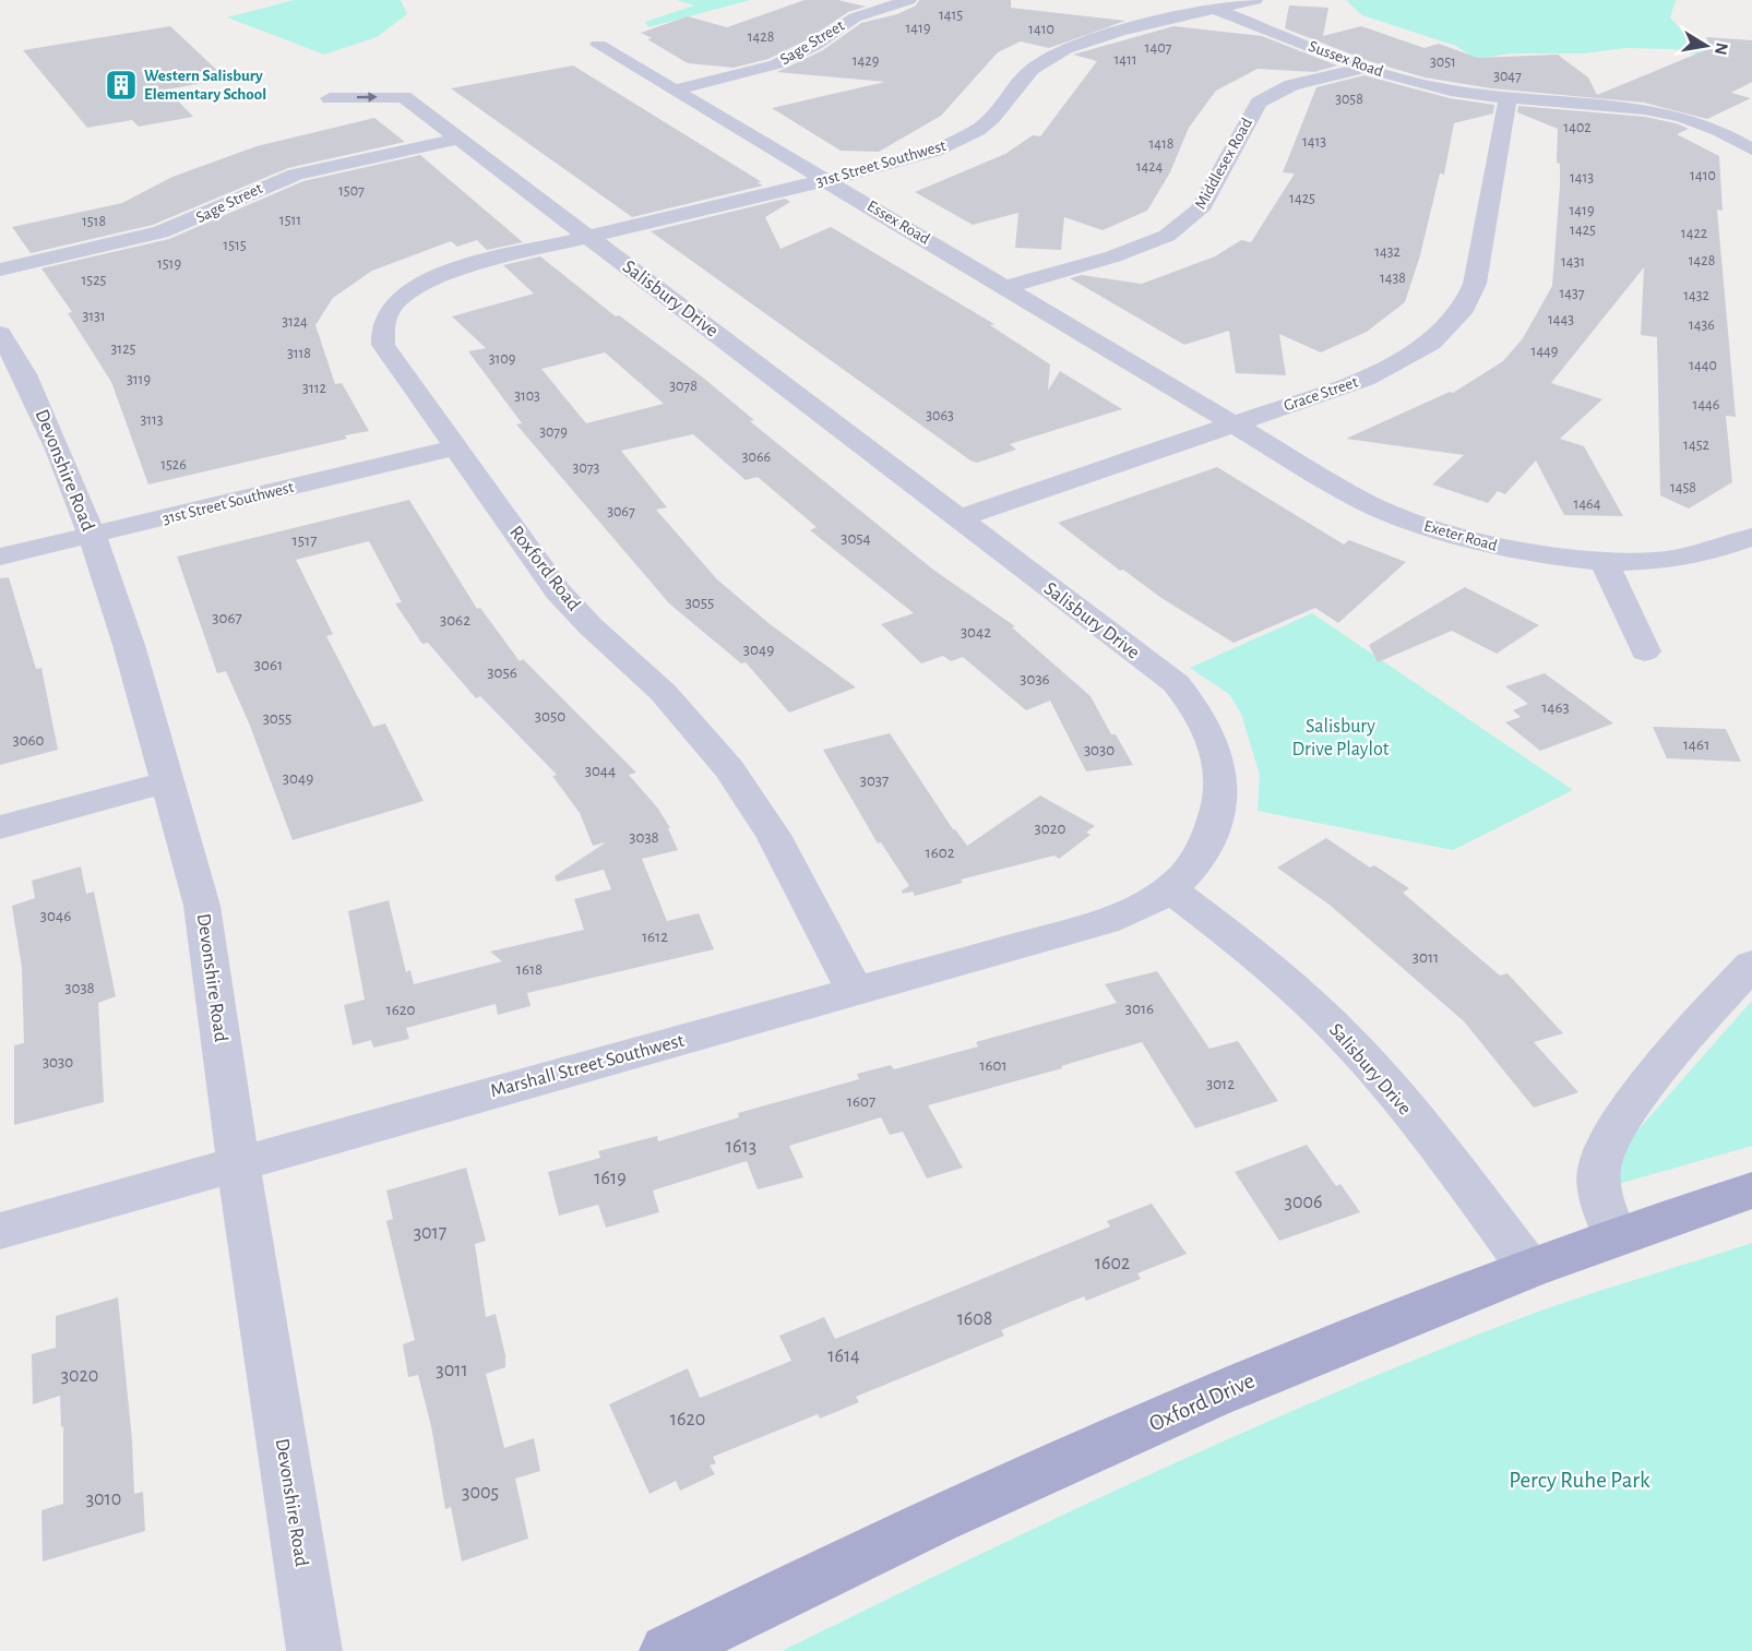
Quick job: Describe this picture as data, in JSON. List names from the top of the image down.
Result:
{
  "streets": {
    "main road": ["Oxford Drive"],
    "street": [
      "Sage Street",
      "Sussex Road",
      "31st Street Southwest",
      "Middlesex Road",
      "Essex Road",
      "Salisbury Drive",
      "Grace Street",
      "Devonshire Road",
      "Exeter Road",
      "Roxford Road",
      "Marshall Street Southwest"
    ]
  },
  "crossings": [
    ["Sage Street", "Essex Road"],
    ["Sage Street", "Salisbury Drive"],
    ["Sussex Road", "31st Street Southwest"],
    ["Sussex Road", "Middlesex Road"],
    ["Sussex Road", "Grace Street"],
    ["31st Street Southwest", "Essex Road"],
    ["31st Street Southwest", "Salisbury Drive"],
    ["31st Street Southwest", "Devonshire Road"],
    ["31st Street Southwest", "Roxford Road"],
    ["Middlesex Road", "Essex Road"],
    ["Essex Road", "Exeter Road"],
    ["Salisbury Drive", "Grace Street"],
    ["Salisbury Drive", "Roxford Road"],
    ["Salisbury Drive", "Marshall Street Southwest"],
    ["Salisbury Drive", "Oxford Drive"],
    ["Grace Street", "Exeter Road"],
    ["Devonshire Road", "Marshall Street Southwest"],
    ["Roxford Road", "Marshall Street Southwest"]
  ],
  "parks": ["Salisbury Drive Playlot", "Percy Ruhe Park"],
  "places": {
    "building": ["Western Salisbury Elementary School"]
  },
  "house_numbers": [
    "1415",
    "1419",
    "1410",
    "1428",
    "1407",
    "1411",
    "1429",
    "3051",
    "3047",
    "3058",
    "1402",
    "1413",
    "1418",
    "1424",
    "1410",
    "1413",
    "1507",
    "1425",
    "1419",
    "1511",
    "1518",
    "1425",
    "1422",
    "1515",
    "1432",
    "1428",
    "1431",
    "1519",
    "1438",
    "1525",
    "1437",
    "1432",
    "3131",
    "1443",
    "3124",
    "1436",
    "3125",
    "1449",
    "3118",
    "3109",
    "1440",
    "3119",
    "3078",
    "3112",
    "3103",
    "1446",
    "3063",
    "3113",
    "3079",
    "1452",
    "3066",
    "1526",
    "3073",
    "1458",
    "1464",
    "3067",
    "3054",
    "1517",
    "3055",
    "3067",
    "3062",
    "3042",
    "3049",
    "3061",
    "3056",
    "3036",
    "1463",
    "3050",
    "3055",
    "3060",
    "1461",
    "3030",
    "3044",
    "3049",
    "3037",
    "3020",
    "3038",
    "1602",
    "3046",
    "1612",
    "3011",
    "1618",
    "3038",
    "3016",
    "1620",
    "3030",
    "1601",
    "3012",
    "1607",
    "1613",
    "1619",
    "3006",
    "3017",
    "1602",
    "1608",
    "1614",
    "3011",
    "3020",
    "1620",
    "3005",
    "3010"
  ],
  "north": "right"
}
